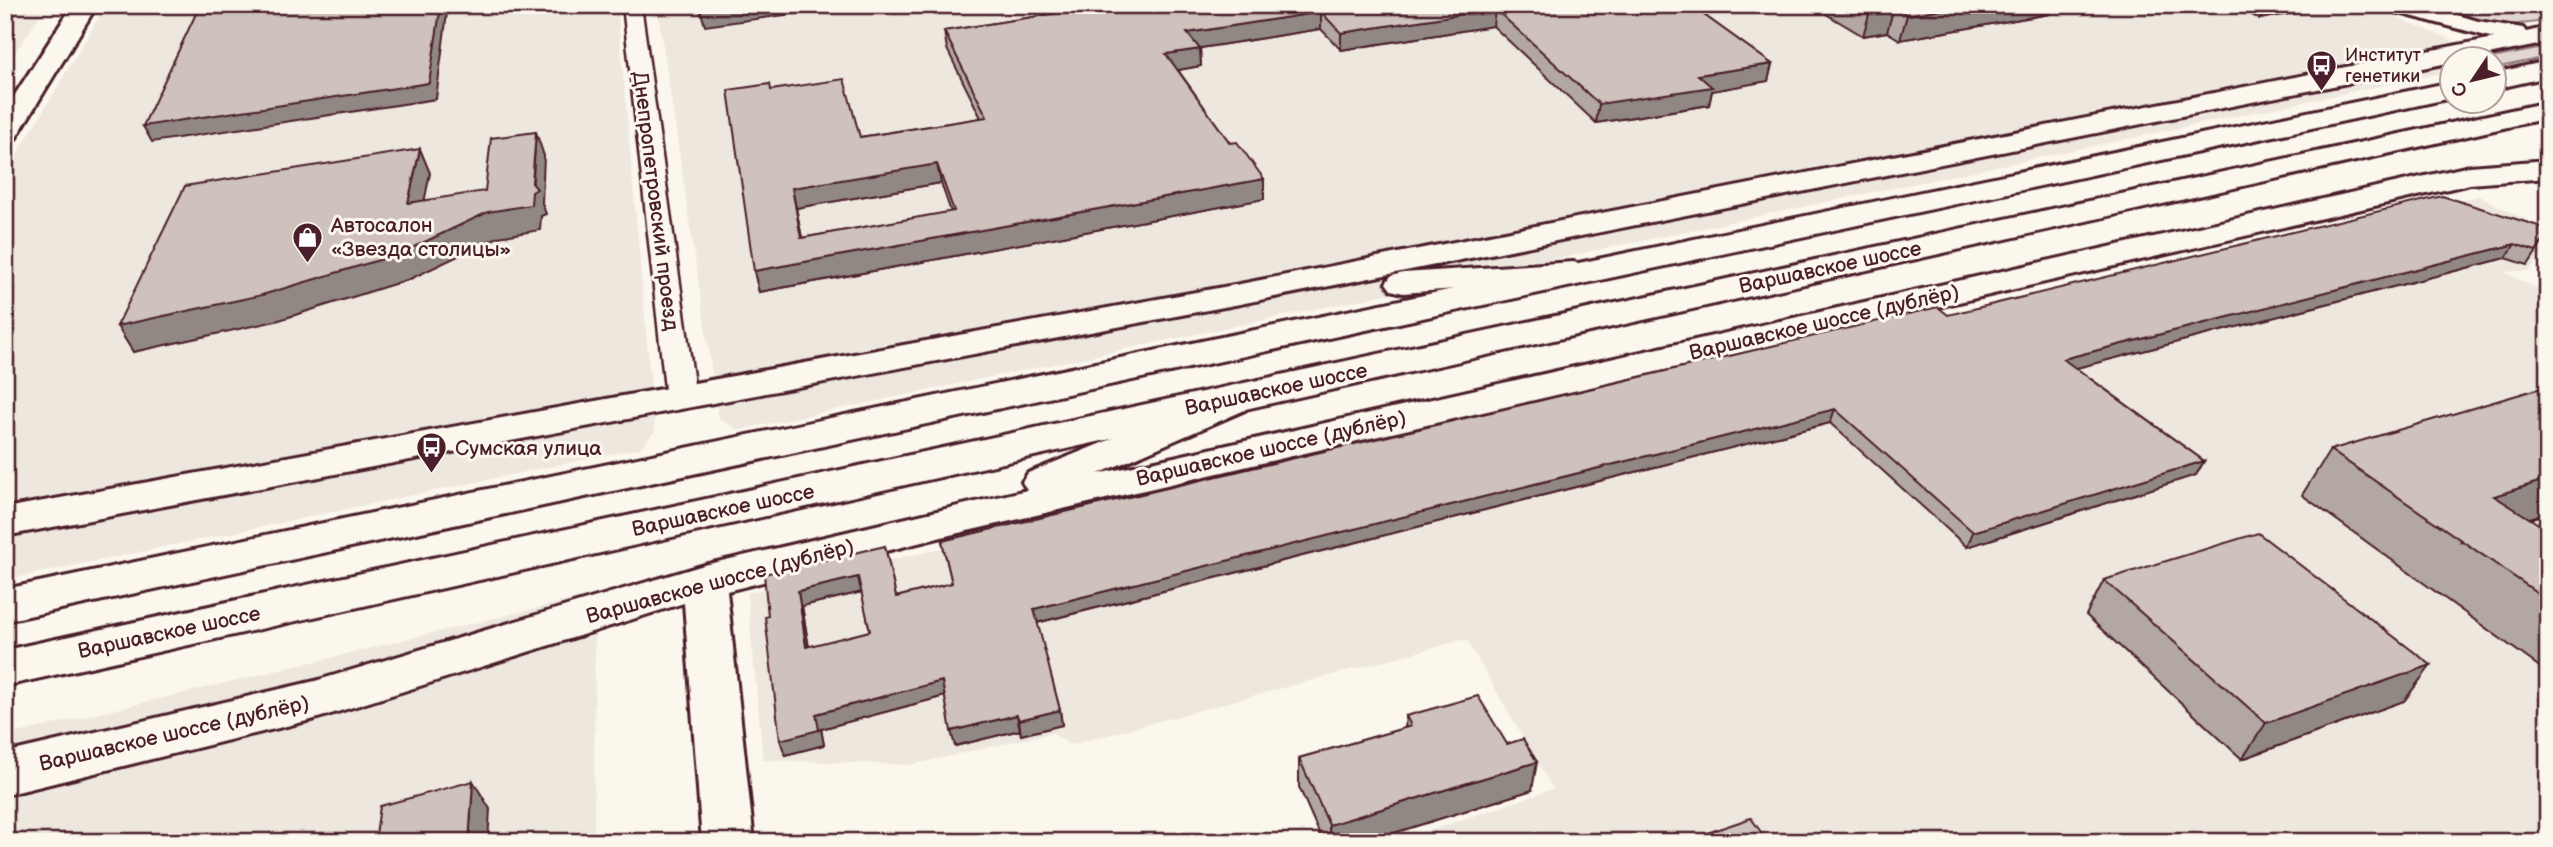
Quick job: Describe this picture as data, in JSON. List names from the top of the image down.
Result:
{
  "streets": {
    "main road": ["Варшавское шоссе", "Варшавское шоссе (дублёр)"],
    "street": ["Днепропетровский проезд"]
  },
  "places": {
    "bus stop": ["Институт генетики", "Сумская улица"],
    "shop": ["Автосалон «Звезда столицы»"]
  },
  "north": "bottom left"
}
